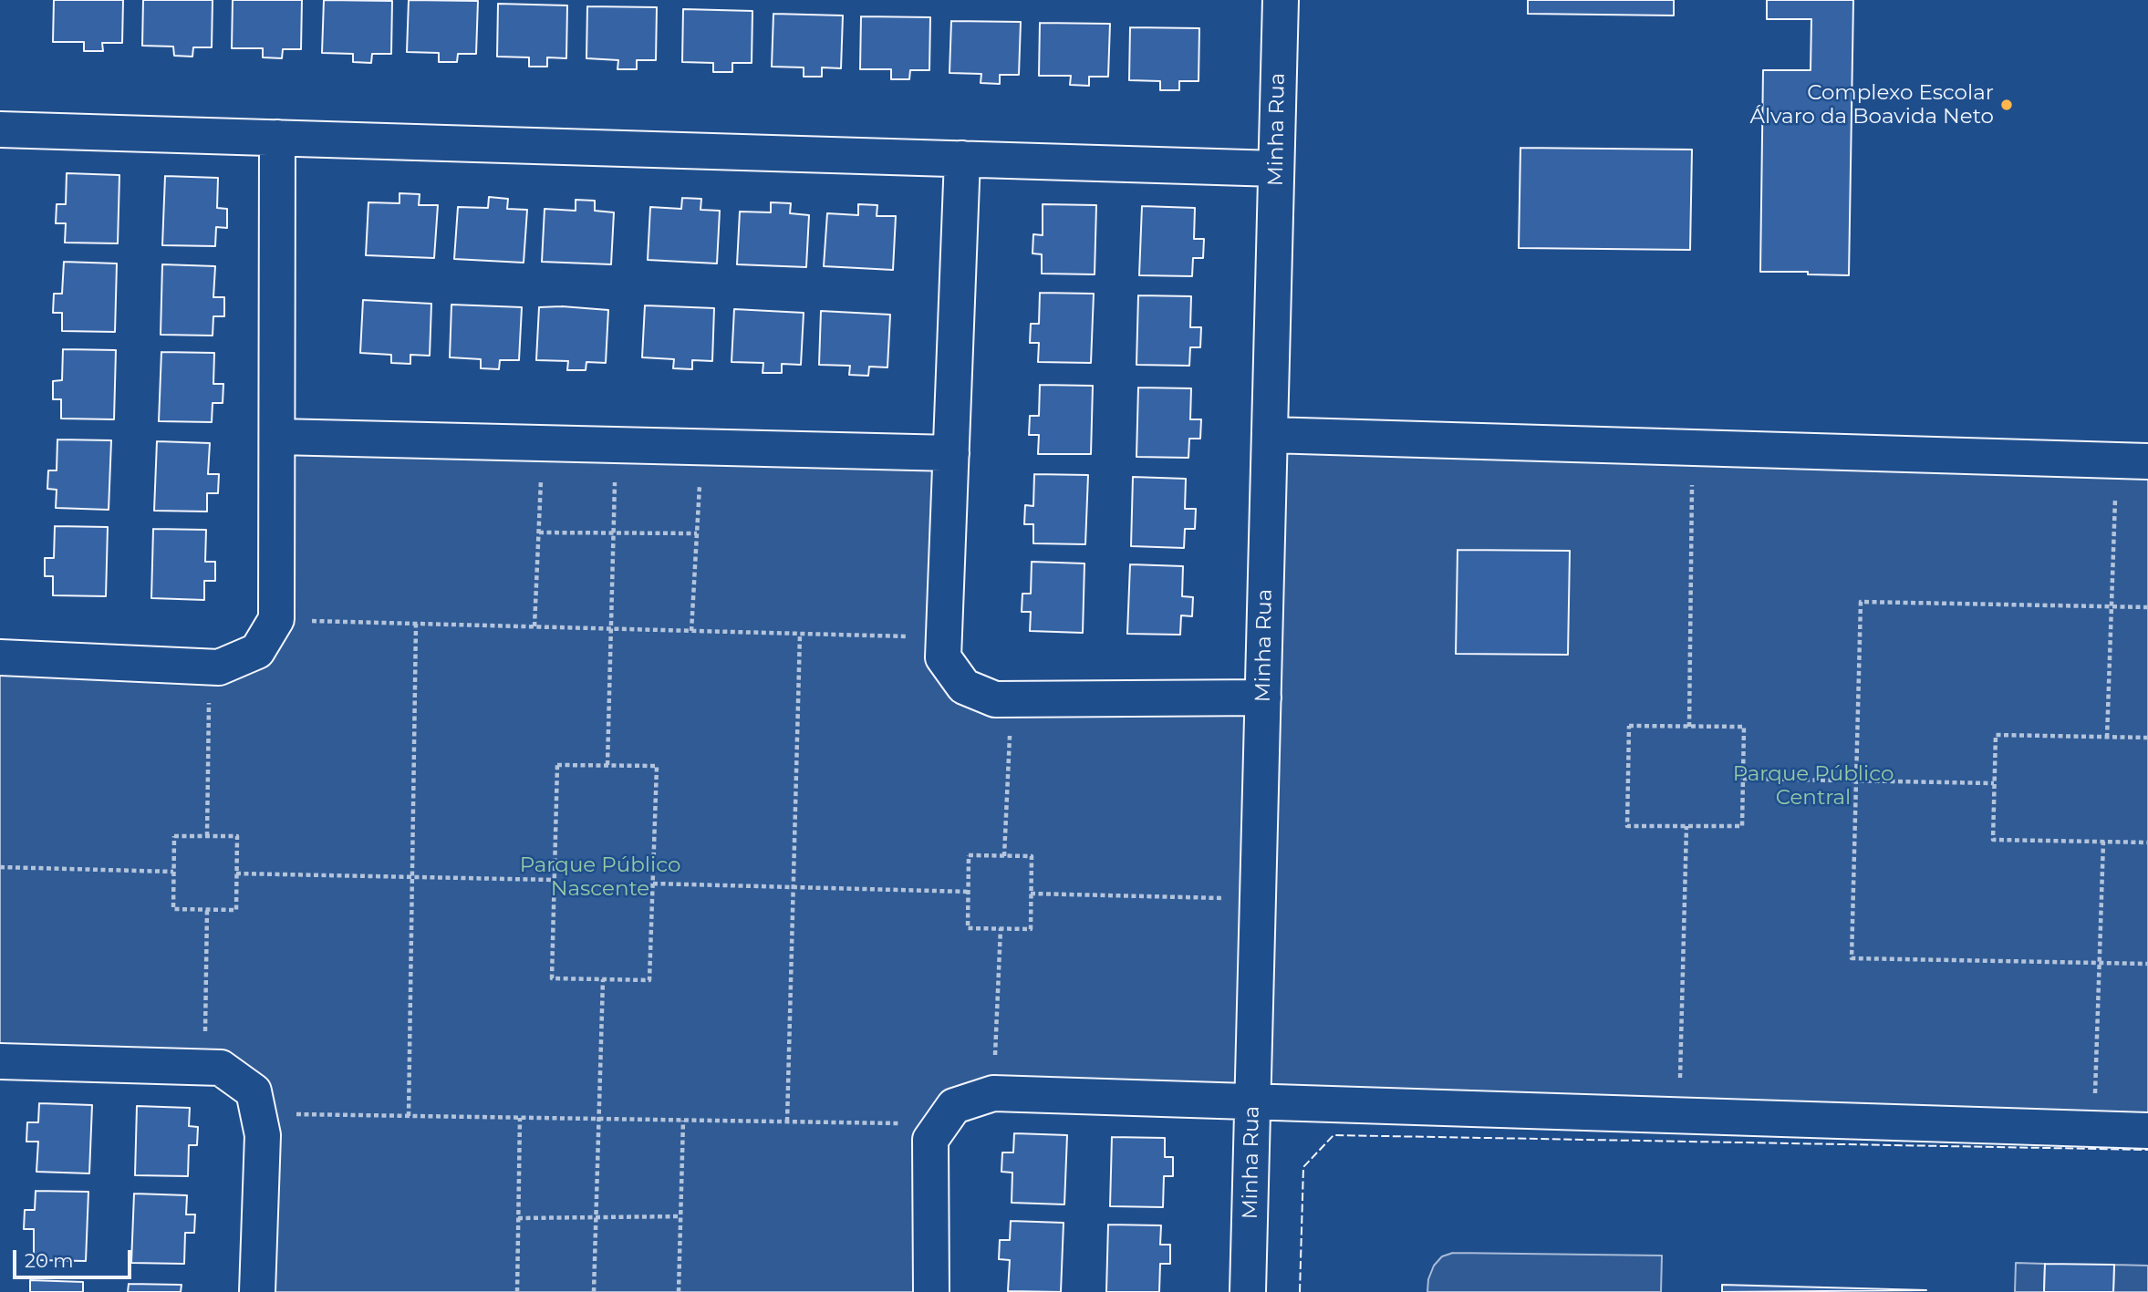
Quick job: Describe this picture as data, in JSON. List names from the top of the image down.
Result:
{
  "streets": {
    "street": ["Minha Rua"]
  },
  "parks": ["Parque Público Central", "Parque Público Nascente"],
  "places": ["Complexo Escolar Álvaro da Boavida Neto"],
  "scale_bar": "20 m"
}
